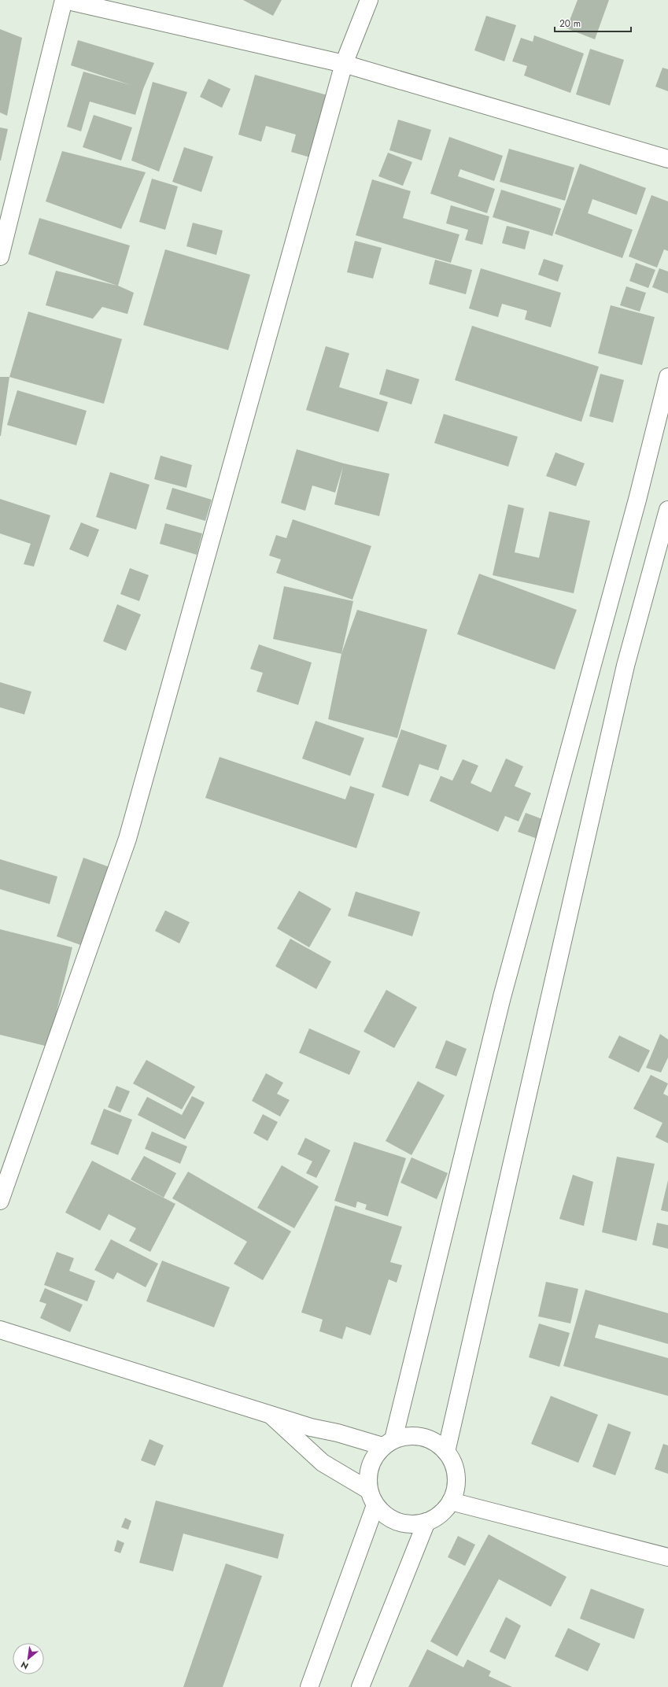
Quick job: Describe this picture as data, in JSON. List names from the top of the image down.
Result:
{
  "scale_bar": "20 m",
  "north": "bottom left"
}
